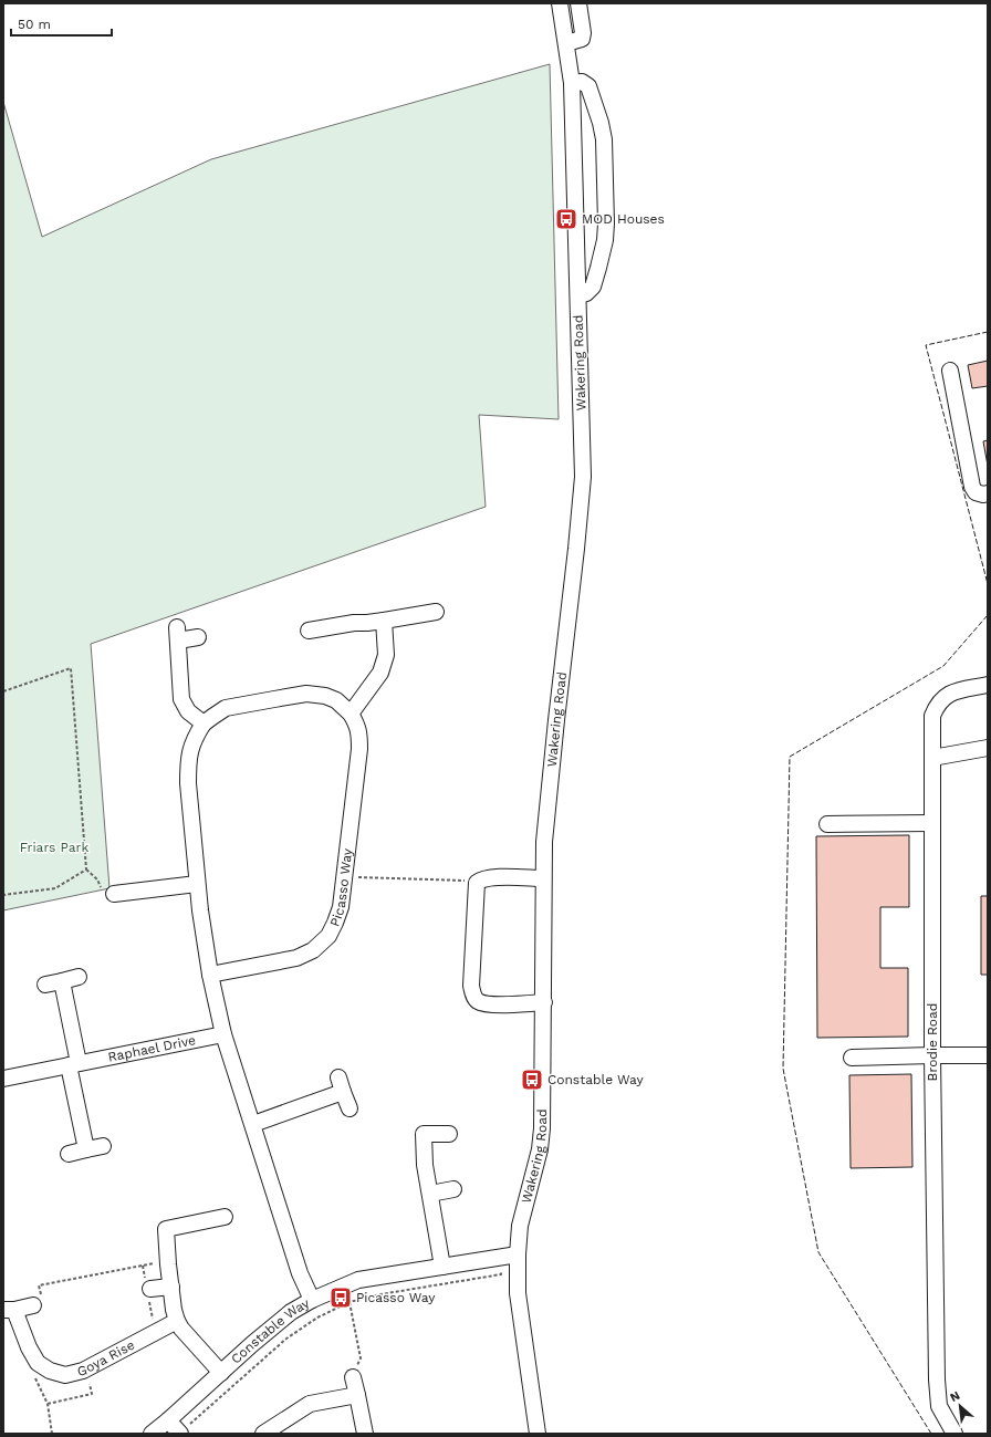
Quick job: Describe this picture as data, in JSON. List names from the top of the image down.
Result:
{
  "streets": {
    "street": [
      "Wakering Road",
      "Picasso Way",
      "Brodie Road",
      "Raphael Drive",
      "Constable Way",
      "Goya Rise"
    ]
  },
  "crossings": [
    ["Wakering Road", "Constable Way"],
    ["Picasso Way", "Raphael Drive"],
    ["Picasso Way", "Constable Way"]
  ],
  "parks": ["Friars Park"],
  "places": {
    "bus stop": ["MOD Houses", "Constable Way", "Picasso Way"]
  },
  "scale_bar": "50 m",
  "north": "top left"
}
